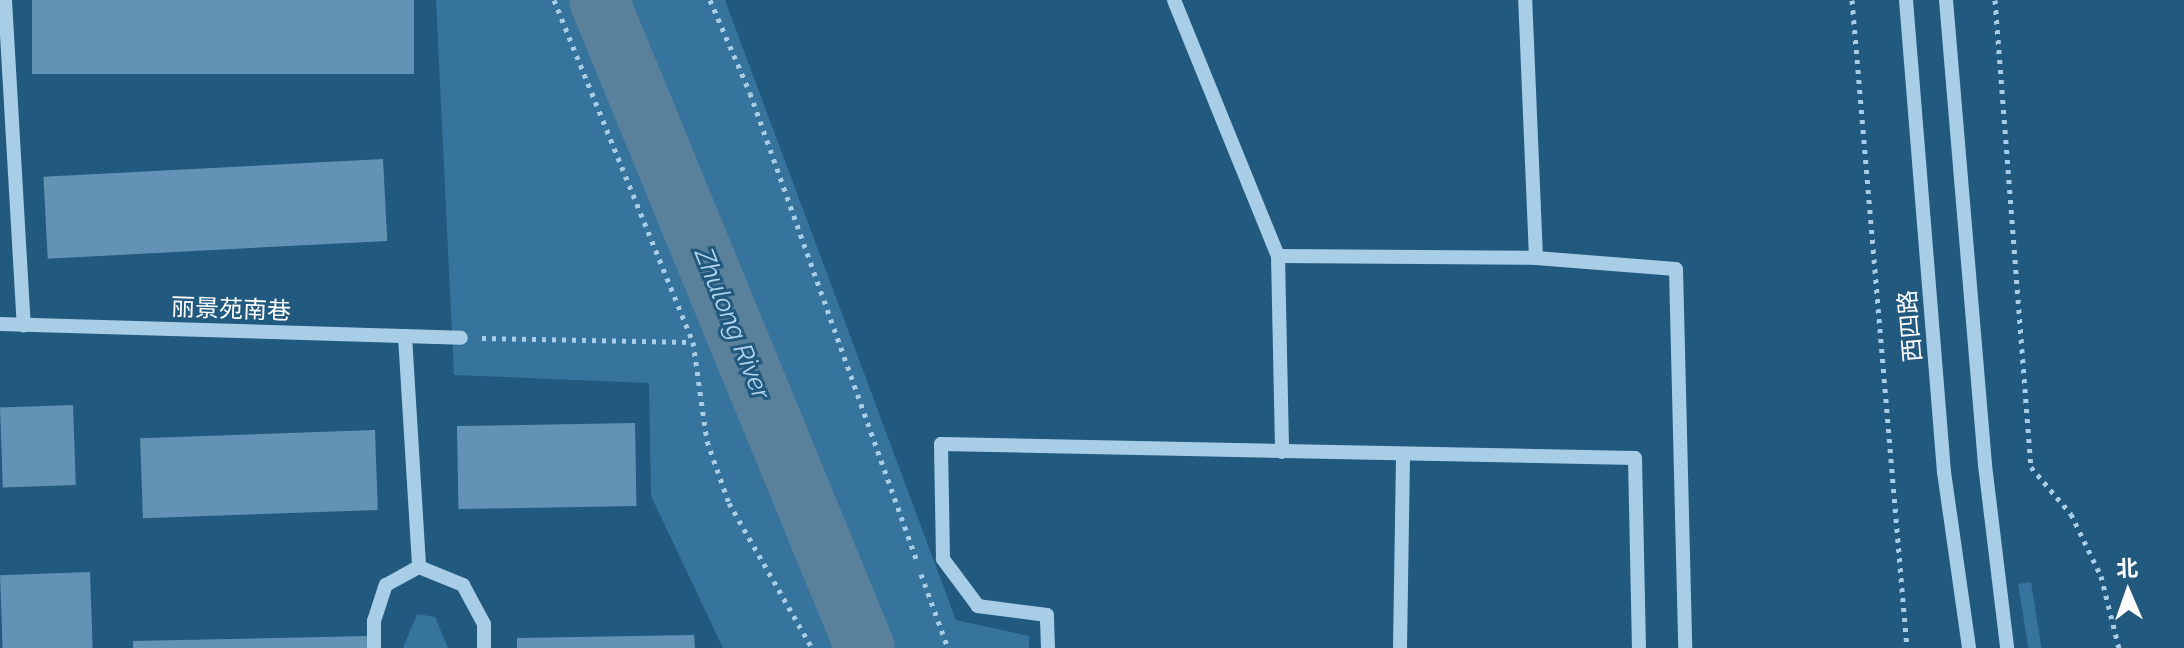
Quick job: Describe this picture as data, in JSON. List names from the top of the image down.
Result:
{
  "streets": {
    "street": ["丽景苑南巷", "西四路"]
  },
  "water": ["Zhulong River"],
  "north": "top"
}
